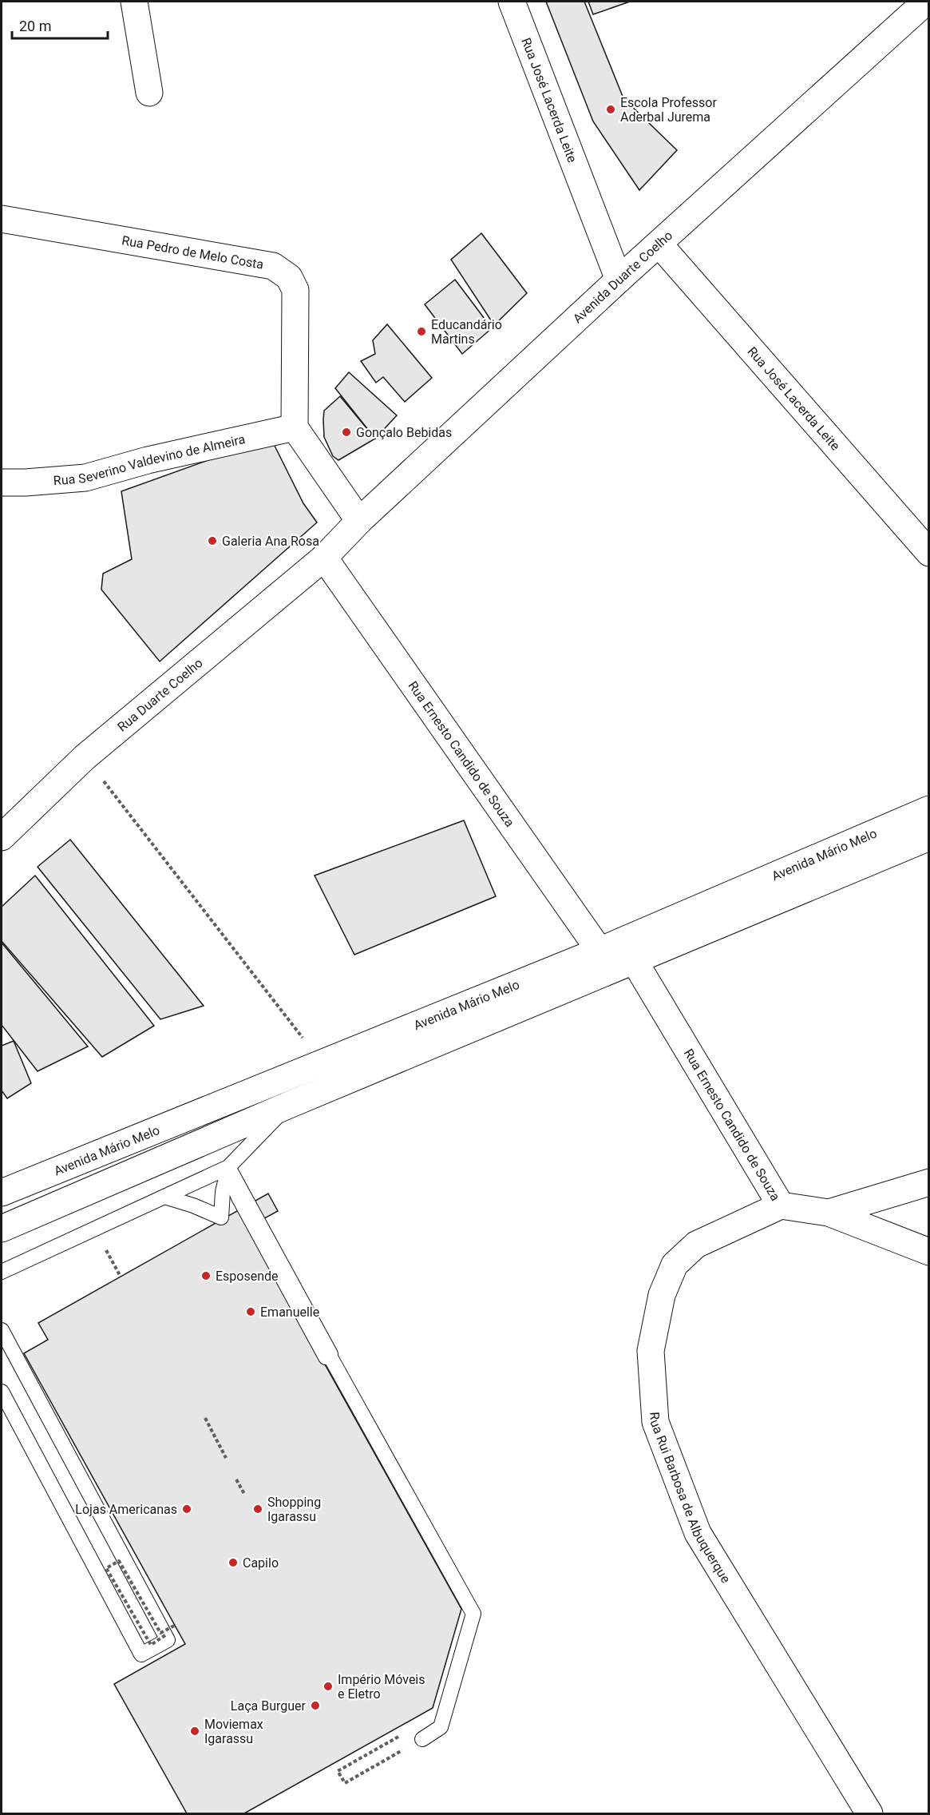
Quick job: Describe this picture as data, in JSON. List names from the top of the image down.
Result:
{
  "streets": {
    "street": [
      "Rua José Lacerda Leite",
      "Rua Pedro de Melo Costa",
      "Avenida Duarte Coelho",
      "Rua Severino Valdevino de Almeira",
      "Rua Duarte Coelho",
      "Rua Ernesto Candido de Souza",
      "Avenida Mário Melo",
      "Rua Rui Barbosa de Albuquerque"
    ]
  },
  "crossings": [
    ["Rua José Lacerda Leite", "Avenida Duarte Coelho"],
    ["Rua Pedro de Melo Costa", "Rua Severino Valdevino de Almeira"],
    ["Avenida Duarte Coelho", "Rua Duarte Coelho"],
    ["Avenida Duarte Coelho", "Rua Ernesto Candido de Souza"],
    ["Rua Duarte Coelho", "Rua Ernesto Candido de Souza"],
    ["Rua Ernesto Candido de Souza", "Avenida Mário Melo"],
    ["Rua Ernesto Candido de Souza", "Rua Rui Barbosa de Albuquerque"]
  ],
  "places": [
    "Escola Professor Aderbal Jurema",
    "Educandário Martins",
    "Gonçalo Bebidas",
    "Galeria Ana Rosa",
    "Esposende",
    "Emanuelle",
    "Lojas Americanas",
    "Shopping Igarassu",
    "Capilo",
    "Império Móveis e Eletro",
    "Laça Burguer",
    "Moviemax Igarassu"
  ],
  "scale_bar": "20 m"
}
